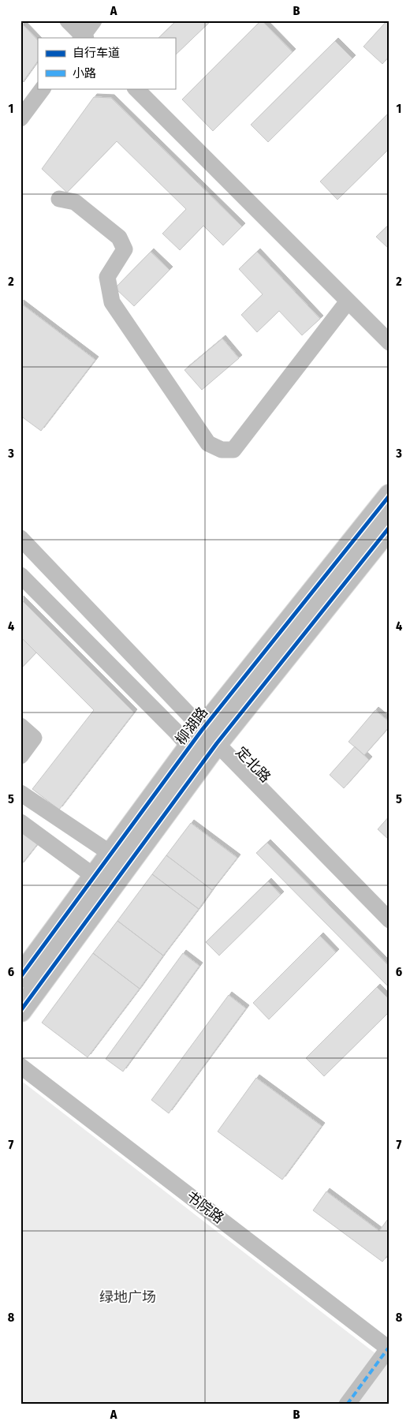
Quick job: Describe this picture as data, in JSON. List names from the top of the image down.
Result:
{
  "streets": {
    "main road": ["柳湖路"],
    "street": ["定北路", "书院路"]
  },
  "crossings": [
    ["柳湖路", "定北路"]
  ],
  "parks": ["绿地广场"],
  "legend": ["自行车道", "小路"],
  "grid": {
    "columns": ["A", "B"],
    "rows": [
      "1",
      "2",
      "3",
      "4",
      "5",
      "6",
      "7",
      "8"
    ]
  }
}
